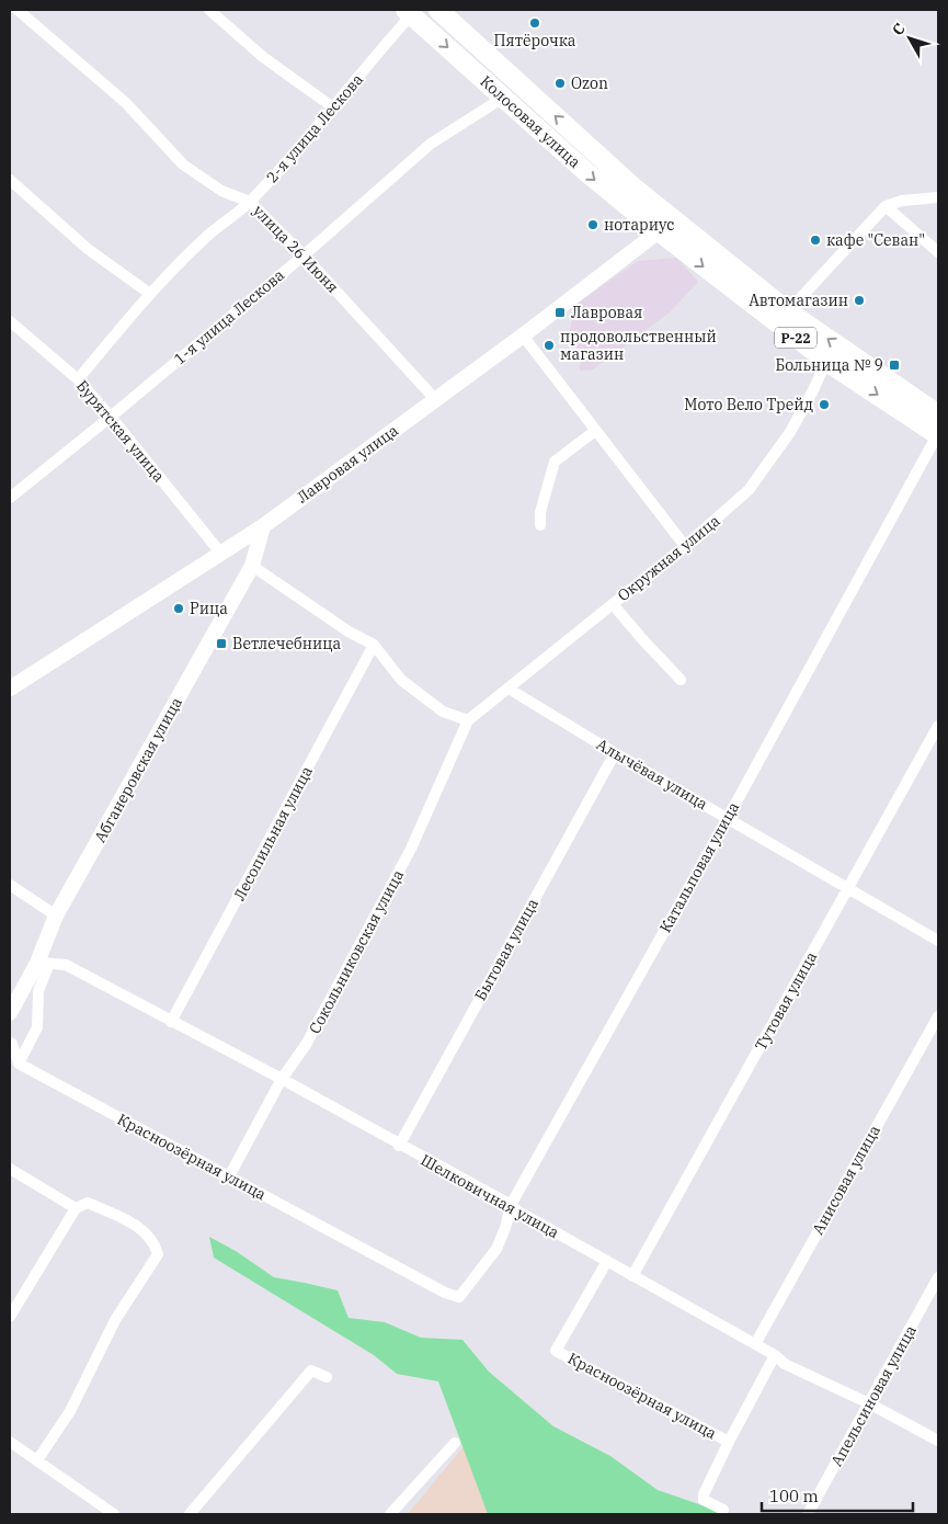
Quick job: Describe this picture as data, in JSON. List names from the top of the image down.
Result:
{
  "streets": {
    "highway": ["Колосовая улица", "Р-22"],
    "street": [
      "2-я улица Лескова",
      "улица 26 Июня",
      "1-я улица Лескова",
      "Бурятская улица",
      "Лавровая улица",
      "Окружная улица",
      "Абганеровская улица",
      "Алычёвая улица",
      "Лесопильная улица",
      "Катальповая улица",
      "Бытовая улица",
      "Сокольниковская улица",
      "Тутовая улица",
      "Красноозёрная улица",
      "Анисовая улица",
      "Шелковичная улица",
      "Апельсиновая улица"
    ]
  },
  "crossings": [
    ["Колосовая улица", "2-я улица Лескова"],
    ["Колосовая улица", "1-я улица Лескова"],
    ["Колосовая улица", "Р-22"],
    ["Колосовая улица", "Лавровая улица"],
    ["2-я улица Лескова", "улица 26 Июня"],
    ["2-я улица Лескова", "Бурятская улица"],
    ["улица 26 Июня", "1-я улица Лескова"],
    ["улица 26 Июня", "Лавровая улица"],
    ["1-я улица Лескова", "Бурятская улица"],
    ["Р-22", "Лавровая улица"],
    ["Р-22", "Окружная улица"],
    ["Р-22", "Катальповая улица"],
    ["Бурятская улица", "Лавровая улица"],
    ["Лавровая улица", "Абганеровская улица"],
    ["Окружная улица", "Алычёвая улица"],
    ["Окружная улица", "Сокольниковская улица"],
    ["Абганеровская улица", "Шелковичная улица"],
    ["Алычёвая улица", "Катальповая улица"],
    ["Алычёвая улица", "Бытовая улица"],
    ["Алычёвая улица", "Тутовая улица"],
    ["Лесопильная улица", "Шелковичная улица"],
    ["Катальповая улица", "Красноозёрная улица"],
    ["Катальповая улица", "Шелковичная улица"],
    ["Бытовая улица", "Шелковичная улица"],
    ["Сокольниковская улица", "Красноозёрная улица"],
    ["Сокольниковская улица", "Шелковичная улица"],
    ["Тутовая улица", "Шелковичная улица"],
    ["Красноозёрная улица", "Шелковичная улица"],
    ["Анисовая улица", "Шелковичная улица"],
    ["Шелковичная улица", "Апельсиновая улица"]
  ],
  "places": {
    "other": [
      "Пятёрочка",
      "Ozon",
      "нотариус",
      "кафе \"Севан\"",
      "Автомагазин",
      "продовольственный магазин",
      "Мото Вело Трейд",
      "Рица"
    ],
    "transit": ["Лавровая", "Больница № 9", "Ветлечебница"]
  },
  "scale_bar": "100 m",
  "north": "top left"
}
